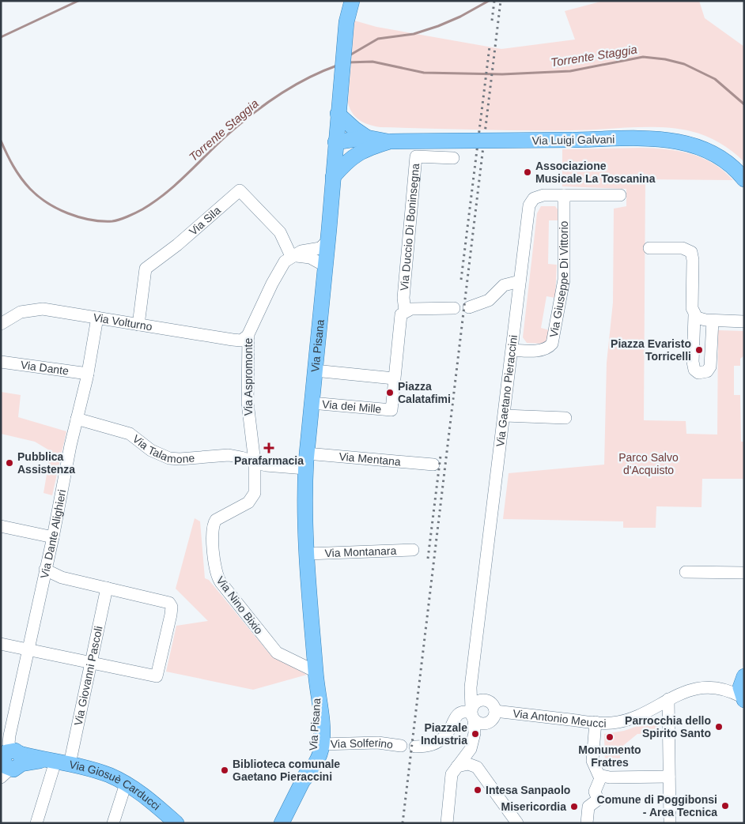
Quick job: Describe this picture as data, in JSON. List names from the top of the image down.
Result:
{
  "streets": {
    "main road": ["Via Luigi Galvani", "Via Pisana", "Via Giosuè Carducci"],
    "street": [
      "Via Sila",
      "Via Duccio Di Boninsegna",
      "Via Giuseppe Di Vittorio",
      "Via Volturno",
      "Via Dante",
      "Via Aspromonte",
      "Via Gaetano Pieraccini",
      "Via dei Mille",
      "Via Talamone",
      "Via Mentana",
      "Via Dante Alighieri",
      "Via Montanara",
      "Via Nino Bixio",
      "Via Giovanni Pascoli",
      "Via Antonio Meucci",
      "Via Solferino"
    ]
  },
  "crossings": [
    ["Via Luigi Galvani", "Via Pisana"],
    ["Via Sila", "Via Volturno"],
    ["Via Sila", "Via Aspromonte"],
    ["Via Giuseppe Di Vittorio", "Via Gaetano Pieraccini"],
    ["Via Volturno", "Via Aspromonte"],
    ["Via Volturno", "Via Dante Alighieri"],
    ["Via Pisana", "Via dei Mille"],
    ["Via Pisana", "Via Talamone"],
    ["Via Pisana", "Via Mentana"],
    ["Via Pisana", "Via Montanara"],
    ["Via Pisana", "Via Nino Bixio"],
    ["Via Pisana", "Via Solferino"],
    ["Via Dante", "Via Dante Alighieri"],
    ["Via Aspromonte", "Via Talamone"],
    ["Via Aspromonte", "Via Nino Bixio"],
    ["Via Talamone", "Via Mentana"],
    ["Via Talamone", "Via Dante Alighieri"],
    ["Via Talamone", "Via Nino Bixio"],
    ["Via Dante Alighieri", "Via Giosuè Carducci"],
    ["Via Giovanni Pascoli", "Via Giosuè Carducci"]
  ],
  "water": ["Torrente Staggia"],
  "parks": ["Parco Salvo d'Acquisto"],
  "places": {
    "other": [
      "Associazione Musicale La Toscanina",
      "Piazza Evaristo Torricelli",
      "Piazza Calatafimi",
      "Pubblica Assistenza",
      "Parrocchia dello Spirito Santo",
      "Piazzale Industria",
      "Monumento Fratres",
      "Biblioteca comunale Gaetano Pieraccini",
      "Intesa Sanpaolo",
      "Comune di Poggibonsi - Area Tecnica",
      "Misericordia"
    ],
    "health": ["Parafarmacia"]
  }
}
